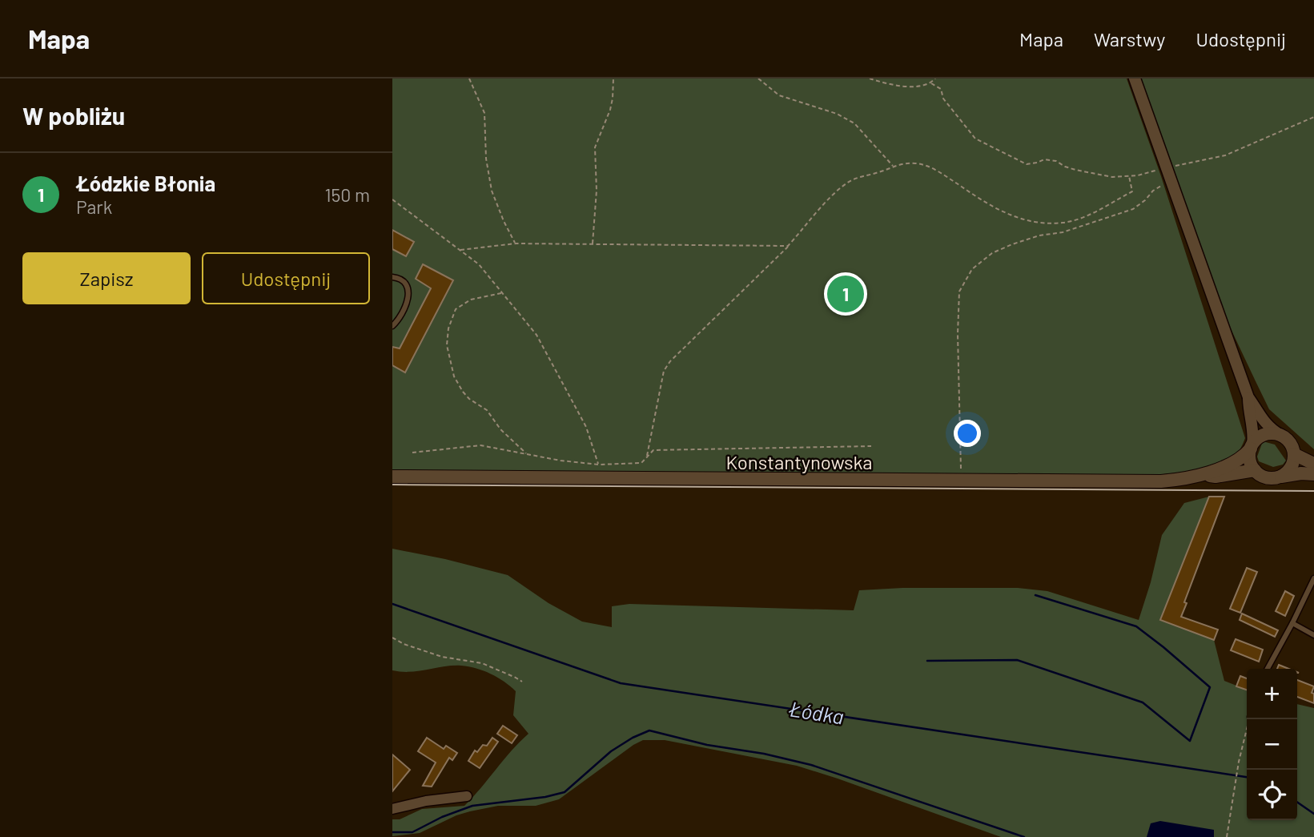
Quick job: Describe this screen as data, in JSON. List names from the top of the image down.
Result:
{
  "streets": {
    "main road": ["Konstantynowska"]
  },
  "water": ["Łódka"],
  "page": {
    "header": "Mapa",
    "nav": ["Mapa", "Warstwy", "Udostępnij"],
    "heading": "W pobliżu",
    "list": [
      {
        "mark": "1",
        "name": "Łódzkie Błonia",
        "note": "Park",
        "value": "150 m"
      }
    ],
    "buttons": ["Zapisz", "Udostępnij"],
    "pins": "1",
    "map_buttons": ["+", "−"]
  }
}
